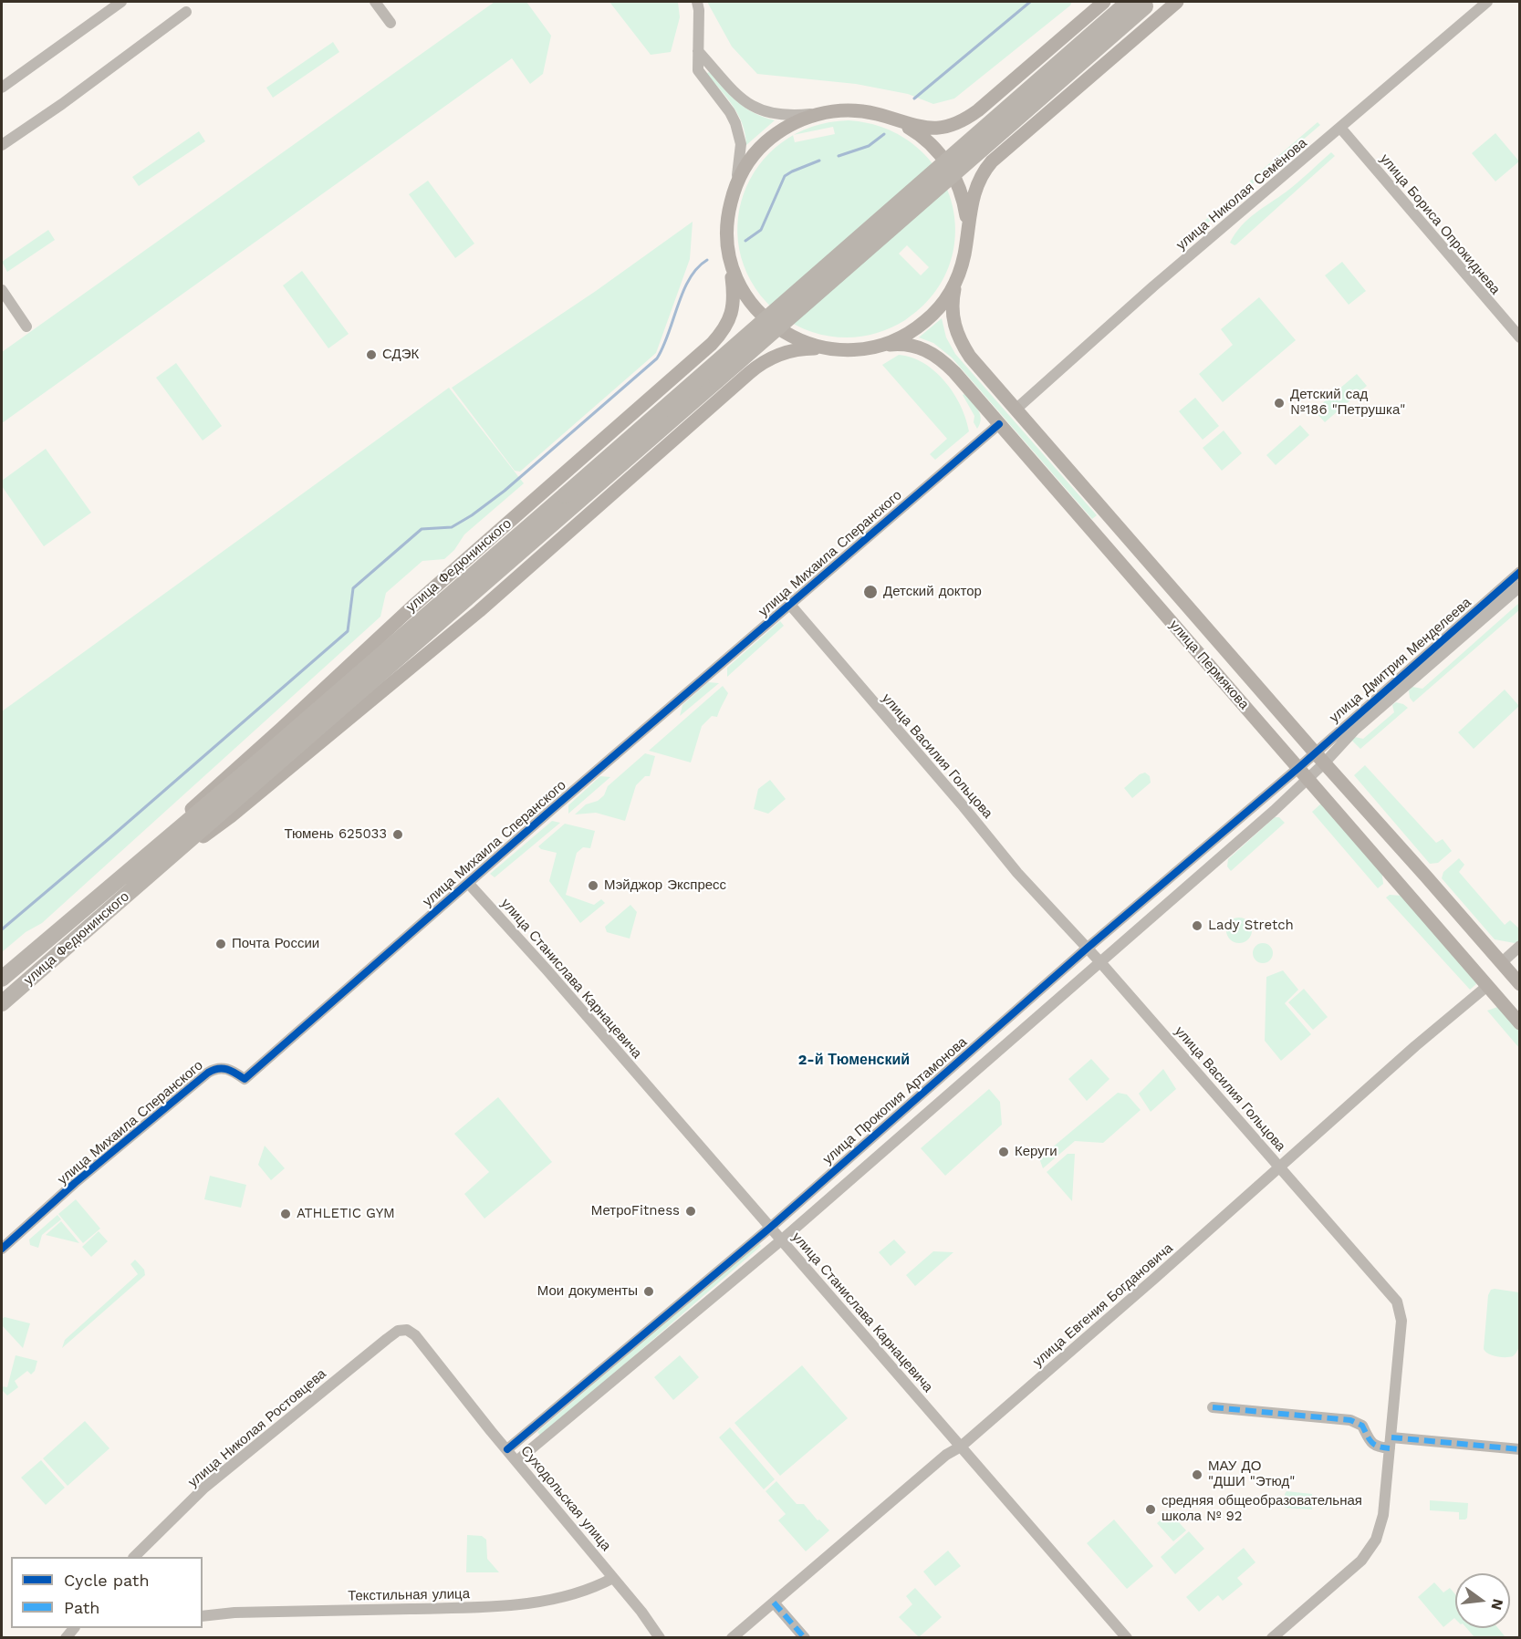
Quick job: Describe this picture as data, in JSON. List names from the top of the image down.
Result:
{
  "streets": {
    "highway": ["улица Федюнинского"],
    "main road": ["улица Пермякова"],
    "street": [
      "улица Николая Семёнова",
      "улица Бориса Опрокиднева",
      "улица Михаила Сперанского",
      "улица Дмитрия Менделеева",
      "улица Василия Гольцова",
      "улица Станислава Карнацевича",
      "улица Прокопия Артамонова",
      "улица Евгения Богдановича",
      "улица Николая Ростовцева",
      "Суходольская улица",
      "Текстильная улица"
    ]
  },
  "crossings": [
    ["улица Николая Семёнова", "улица Бориса Опрокиднева"],
    ["улица Николая Семёнова", "улица Пермякова"],
    ["улица Михаила Сперанского", "улица Пермякова"],
    ["улица Михаила Сперанского", "улица Василия Гольцова"],
    ["улица Михаила Сперанского", "улица Станислава Карнацевича"],
    ["улица Дмитрия Менделеева", "улица Пермякова"],
    ["улица Дмитрия Менделеева", "улица Прокопия Артамонова"],
    ["улица Пермякова", "улица Прокопия Артамонова"],
    ["улица Пермякова", "улица Евгения Богдановича"],
    ["улица Василия Гольцова", "улица Прокопия Артамонова"],
    ["улица Василия Гольцова", "улица Евгения Богдановича"],
    ["улица Станислава Карнацевича", "улица Прокопия Артамонова"],
    ["улица Станислава Карнацевича", "улица Евгения Богдановича"],
    ["улица Прокопия Артамонова", "Суходольская улица"],
    ["улица Николая Ростовцева", "Суходольская улица"],
    ["Суходольская улица", "Текстильная улица"]
  ],
  "districts": ["2-й Тюменский"],
  "places": [
    "СДЭК",
    "Детский сад №186 \"Петрушка\"",
    "Детский доктор",
    "Тюмень 625033",
    "Мэйджор Экспресс",
    "Lady Stretch",
    "Почта России",
    "Керуги",
    "МетроFitness",
    "ATHLETIC GYM",
    "Мои документы",
    "МАУ ДО \"ДШИ \"Этюд\"",
    "средняя общеобразовательная школа № 92"
  ],
  "legend": ["Cycle path", "Path"],
  "north": "right"
}
